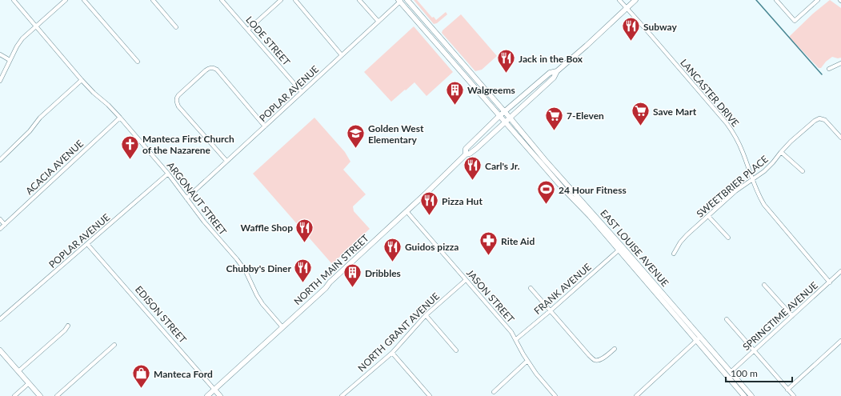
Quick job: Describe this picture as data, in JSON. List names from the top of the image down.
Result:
{
  "streets": {
    "main road": ["EAST LOUISE AVENUE", "NORTH MAIN STREET", "EDISON STREET"],
    "street": [
      "LODE STREET",
      "LANCASTER DRIVE",
      "POPLAR AVENUE",
      "ACACIA AVENUE",
      "SWEETBRIER PLACE",
      "ARGONAUT STREET",
      "FRANK AVENUE",
      "JASON STREET",
      "SPRINGTIME AVENUE",
      "NORTH GRANT AVENUE"
    ]
  },
  "crossings": [
    ["LODE STREET", "POPLAR AVENUE"],
    ["LANCASTER DRIVE", "SWEETBRIER PLACE"],
    ["LANCASTER DRIVE", "NORTH MAIN STREET"],
    ["LANCASTER DRIVE", "SPRINGTIME AVENUE"],
    ["POPLAR AVENUE", "ARGONAUT STREET"],
    ["POPLAR AVENUE", "EAST LOUISE AVENUE"],
    ["POPLAR AVENUE", "EDISON STREET"],
    ["ACACIA AVENUE", "ARGONAUT STREET"],
    ["ARGONAUT STREET", "NORTH MAIN STREET"],
    ["EAST LOUISE AVENUE", "NORTH MAIN STREET"],
    ["EAST LOUISE AVENUE", "FRANK AVENUE"],
    ["EAST LOUISE AVENUE", "SPRINGTIME AVENUE"],
    ["NORTH MAIN STREET", "JASON STREET"],
    ["NORTH MAIN STREET", "EDISON STREET"],
    ["FRANK AVENUE", "JASON STREET"],
    ["JASON STREET", "NORTH GRANT AVENUE"]
  ],
  "places": {
    "restaurant": [
      "Subway",
      "Jack in the Box",
      "Carl's Jr.",
      "Pizza Hut",
      "Waffle Shop",
      "Guidos pizza",
      "Chubby's Diner"
    ],
    "building": ["Walgreems", "Dribbles"],
    "supermarket": ["Save Mart", "7-Eleven"],
    "school or university": ["Golden West Elementary"],
    "church": ["Manteca First Church of the Nazarene"],
    "sports": ["24 Hour Fitness"],
    "pharmacy": ["Rite Aid"],
    "shop": ["Manteca Ford"]
  },
  "scale_bar": "100 m"
}
